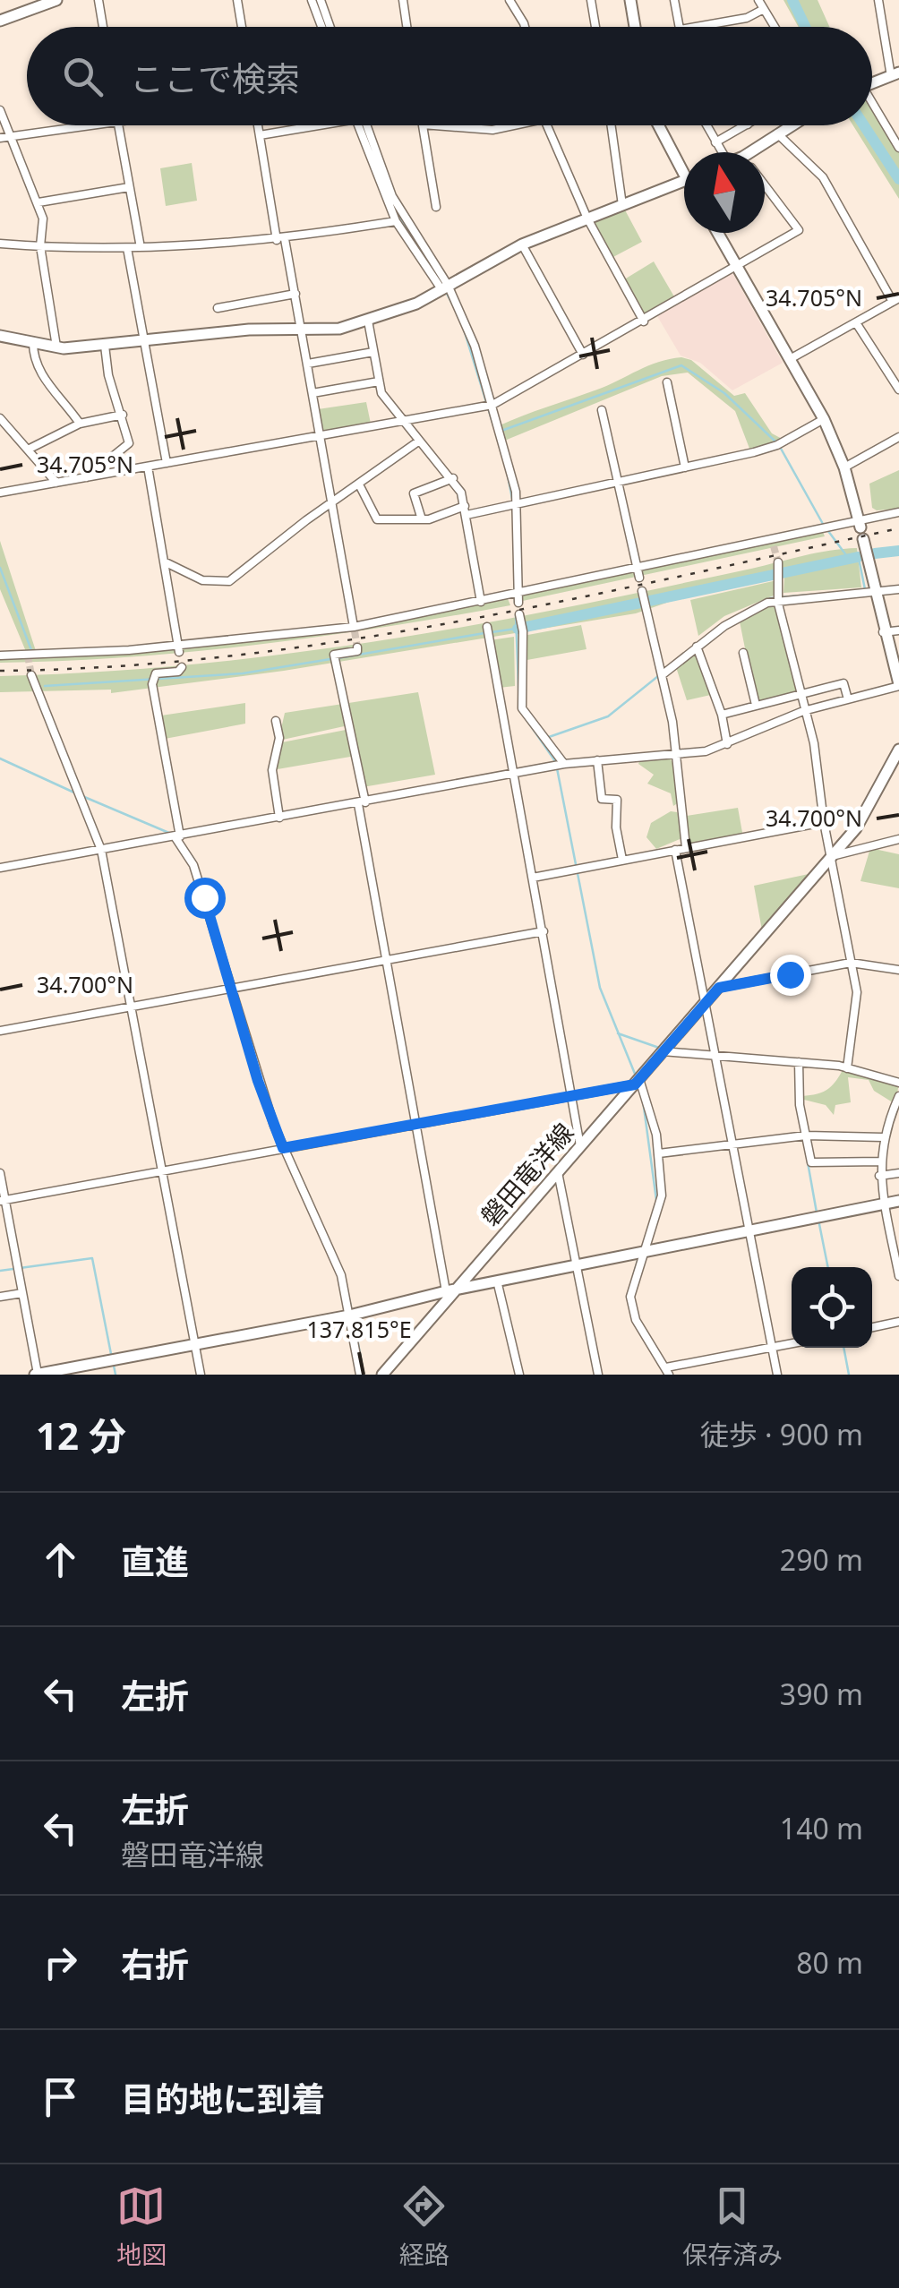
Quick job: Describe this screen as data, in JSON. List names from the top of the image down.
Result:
{
  "streets": {
    "street": ["磐田竜洋線"]
  },
  "north": "top",
  "page": {
    "search": "ここで検索",
    "heading": ["12 分", "徒歩 · 900 m"],
    "list": [
      ["直進", "290 m"],
      ["左折", "390 m"],
      ["左折", "磐田竜洋線", "140 m"],
      ["右折", "80 m"],
      "目的地に到着"
    ],
    "nav": ["地図", "経路", "保存済み"]
  },
  "coordinates": ["34.705°N", "34.700°N", "137.815°E"]
}
